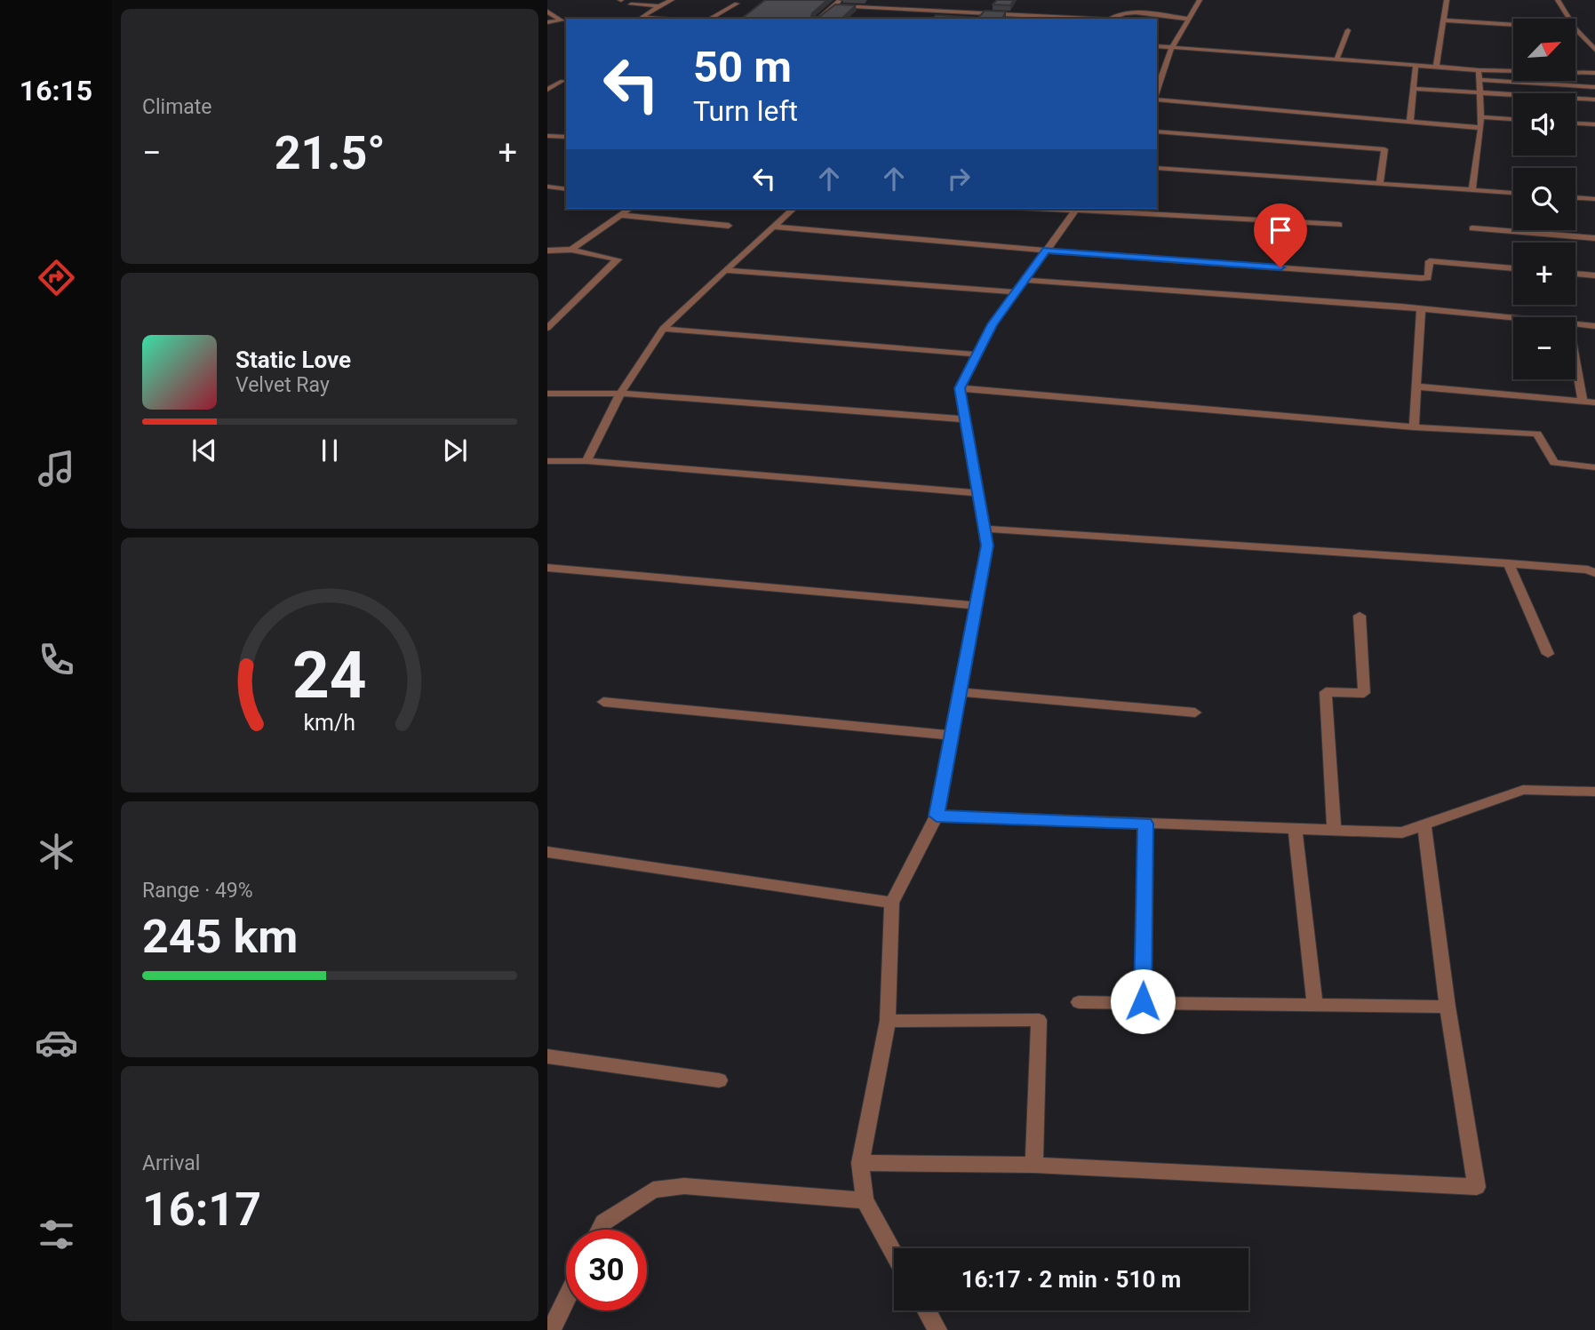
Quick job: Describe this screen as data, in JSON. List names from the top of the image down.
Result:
{
  "north": "top right",
  "page": {
    "tabs": "16:15",
    "tile": [
      "Climate",
      ["Range · 49%", "245 km"],
      ["Arrival", "16:17"]
    ],
    "map_buttons": ["+", "−"],
    "turn": ["50 m", "Turn left"],
    "heat": ["−", "21.5°", "+"],
    "song": ["Static Love", "Velvet Ray"],
    "limit": "30",
    "trip": "16:17 · 2 min · 510 m",
    "gauge": ["24", "km/h"]
  }
}
